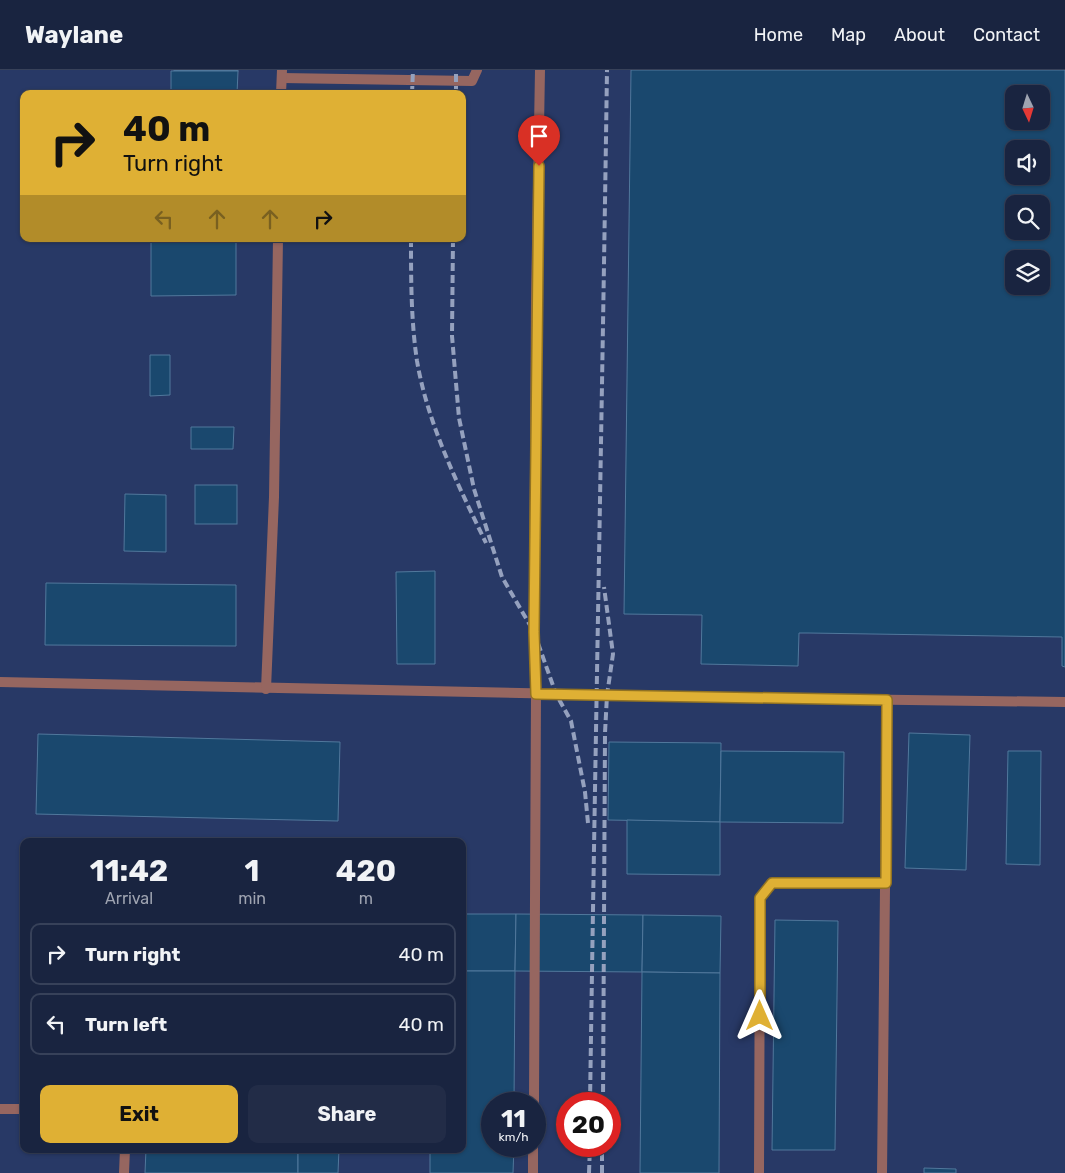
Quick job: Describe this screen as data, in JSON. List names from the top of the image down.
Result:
{
  "north": "bottom",
  "page": {
    "header": "Waylane",
    "nav": [
      "Home",
      "Map",
      "About",
      "Contact"
    ],
    "turn": ["40 m", "Turn right"],
    "eta": [
      "11:42",
      "Arrival",
      "1",
      "min",
      "420",
      "m"
    ],
    "list": [
      {
        "name": "Turn right",
        "value": "40 m"
      },
      {
        "name": "Turn left",
        "value": "40 m"
      }
    ],
    "buttons": ["Exit", "Share"],
    "speed": "11 km/h",
    "limit": "20"
  }
}
